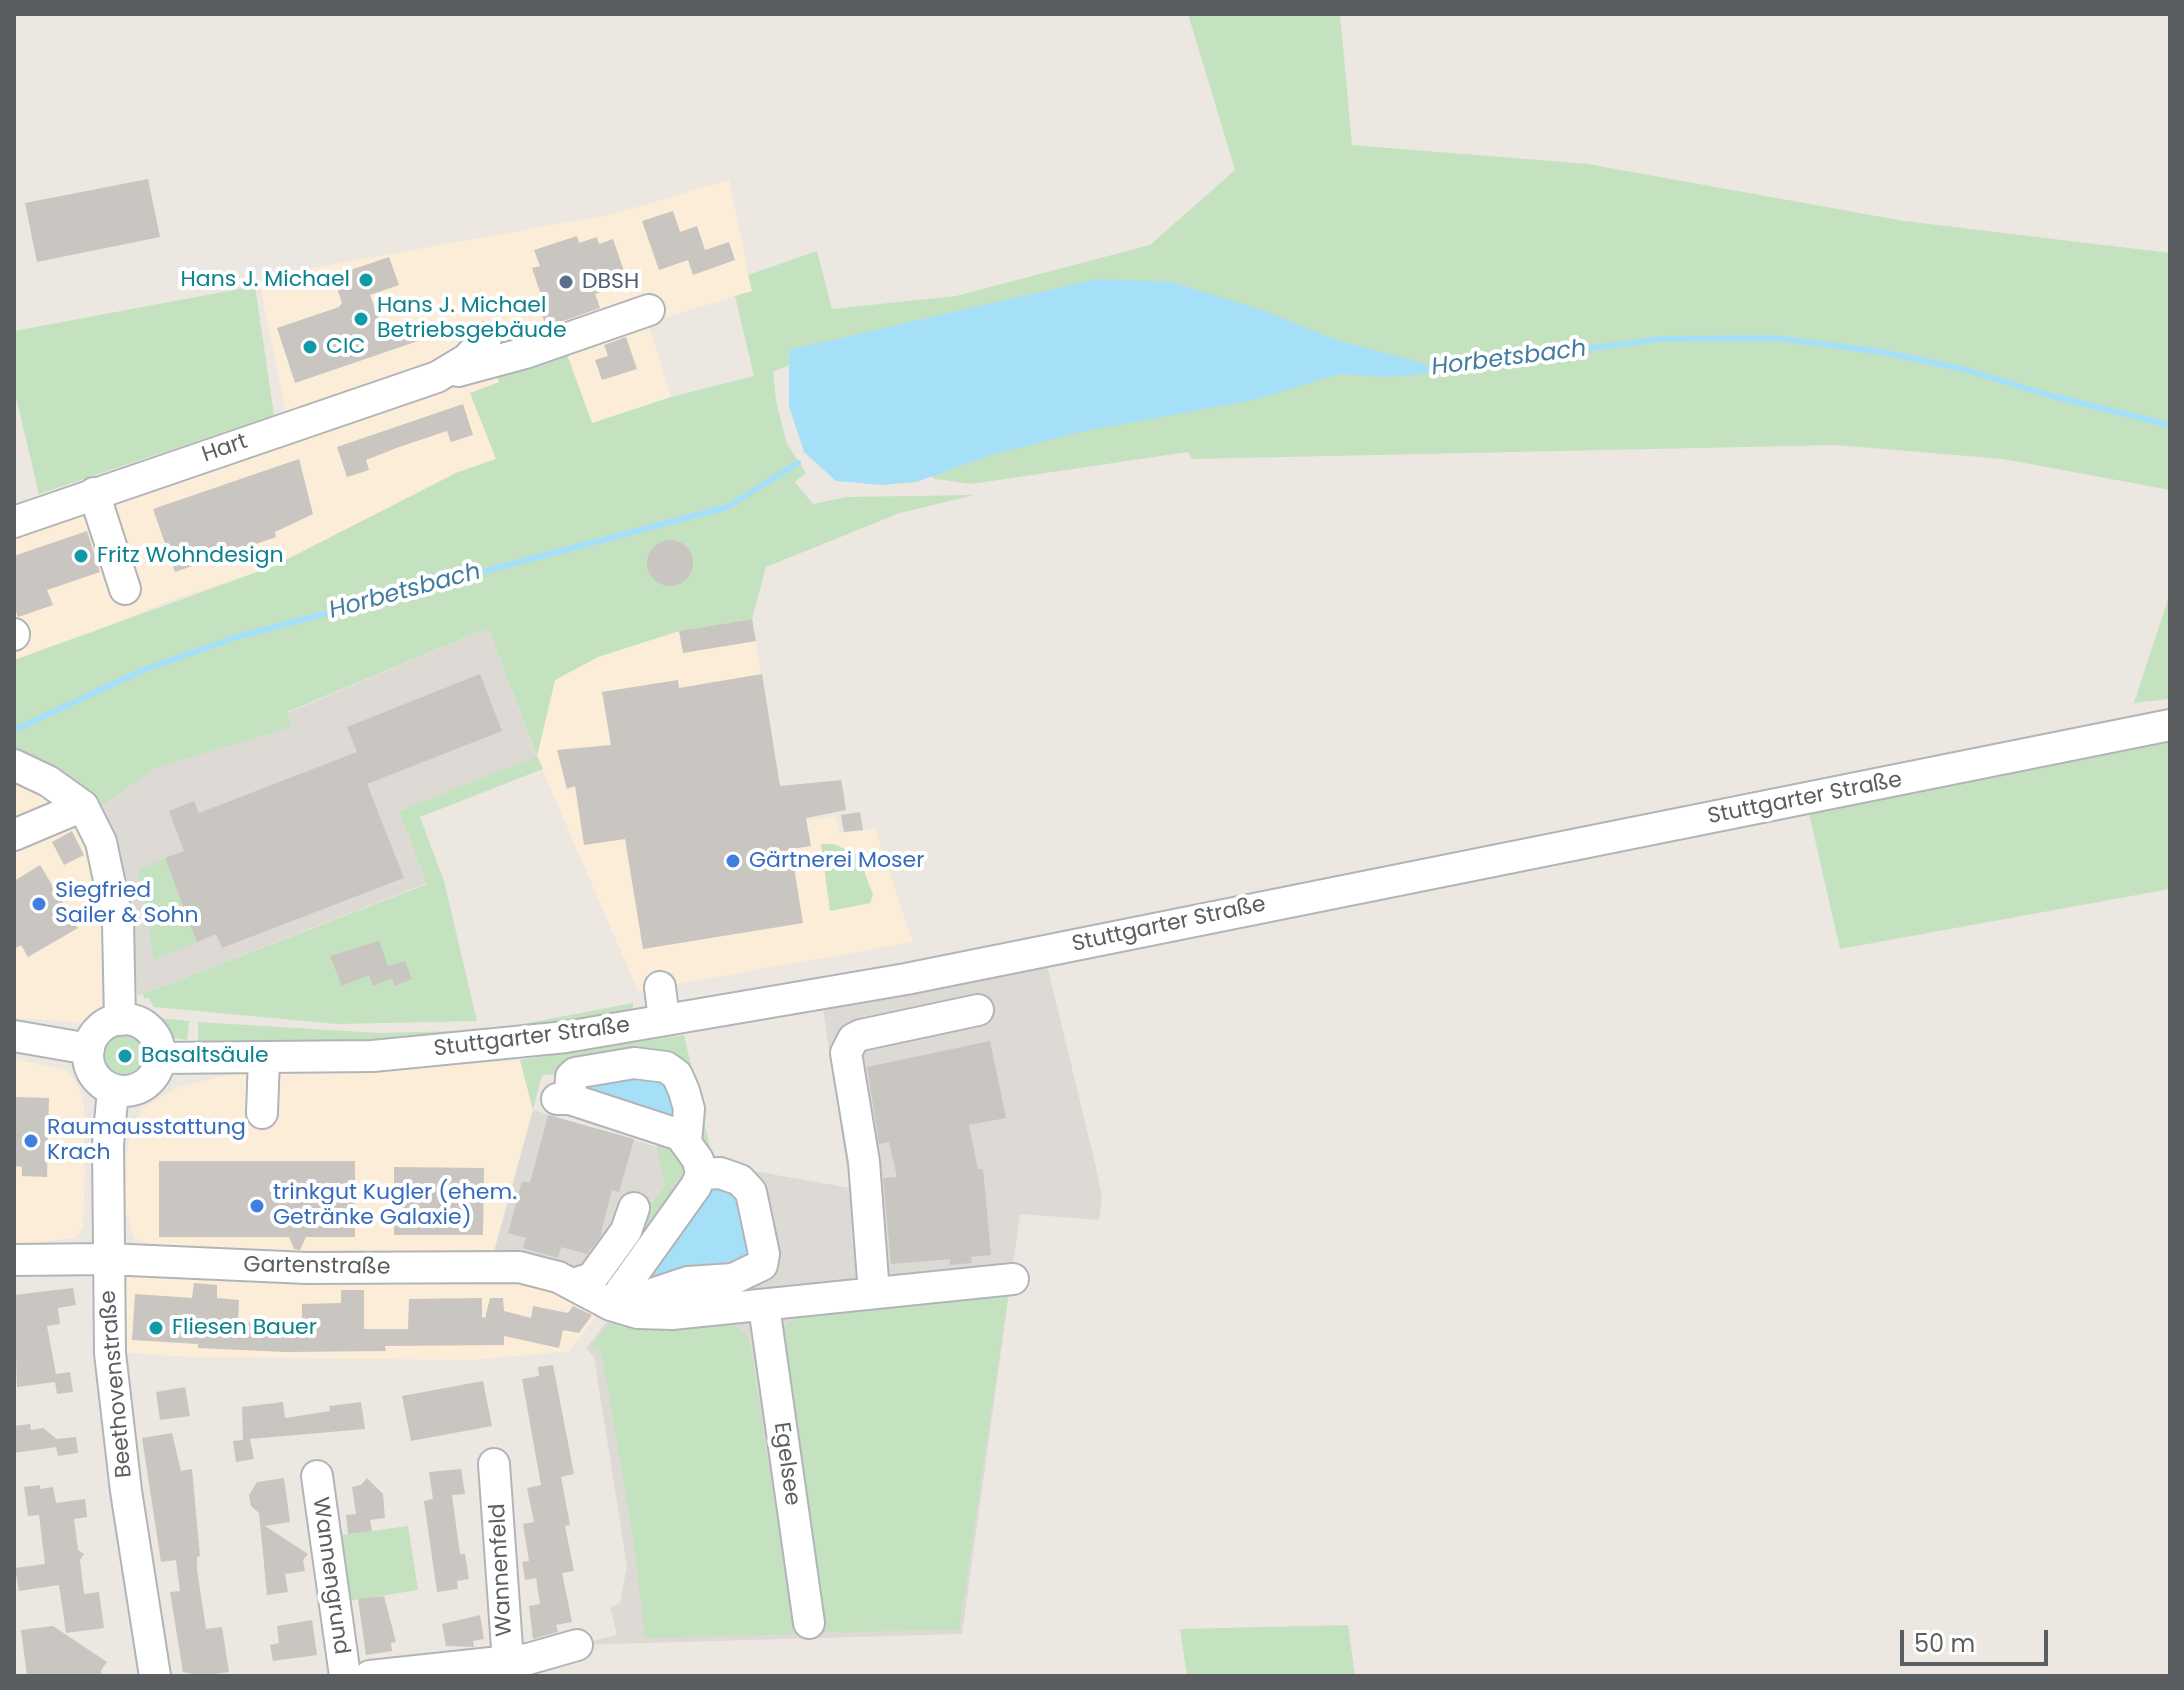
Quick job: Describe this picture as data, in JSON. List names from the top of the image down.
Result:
{
  "streets": {
    "street": [
      "Hart",
      "Stuttgarter Straße",
      "Gartenstraße",
      "Beethovenstraße",
      "Egelsee",
      "Wannenfeld",
      "Wannengrund"
    ]
  },
  "crossings": [
    ["Stuttgarter Straße", "Beethovenstraße"],
    ["Gartenstraße", "Beethovenstraße"],
    ["Gartenstraße", "Egelsee"]
  ],
  "water": ["Horbetsbach"],
  "places": [
    "Hans J. Michael",
    "DBSH",
    "Hans J. Michael Betriebsgebäude",
    "CIC",
    "Fritz Wohndesign",
    "Gärtnerei Moser",
    "Siegfried Sailer & Sohn",
    "Basaltsäule",
    "Raumausstattung Krach",
    "trinkgut Kugler (ehem. Getränke Galaxie)",
    "Fliesen Bauer"
  ],
  "scale_bar": "50 m"
}
